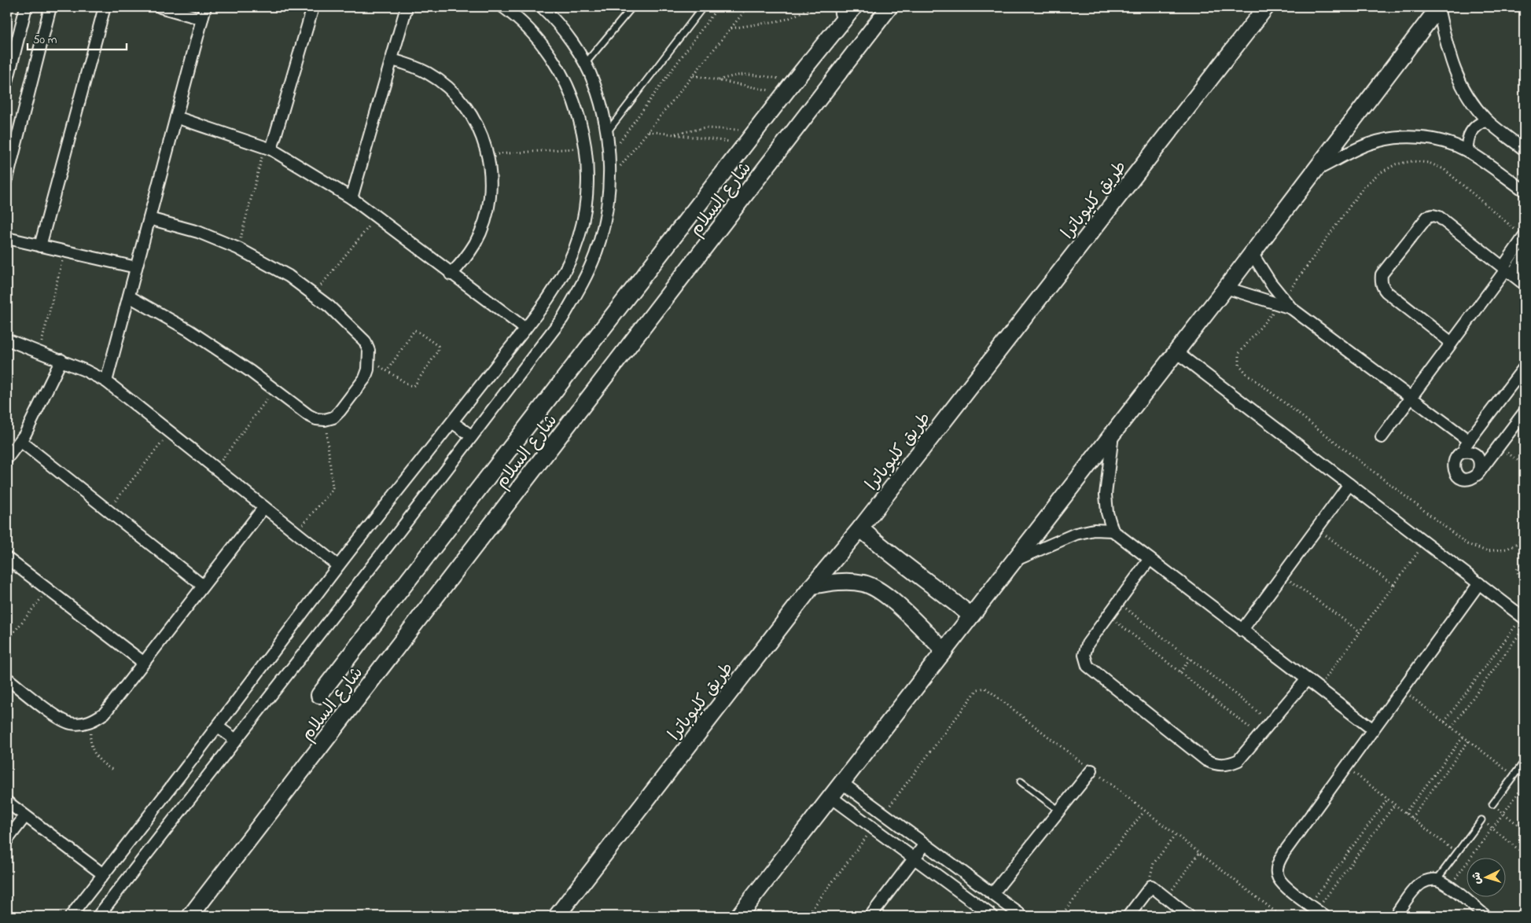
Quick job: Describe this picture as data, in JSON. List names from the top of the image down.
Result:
{
  "streets": {
    "main road": ["شارع السلام", "طريق كليوباترا"]
  },
  "scale_bar": "50 m",
  "north": "left"
}
